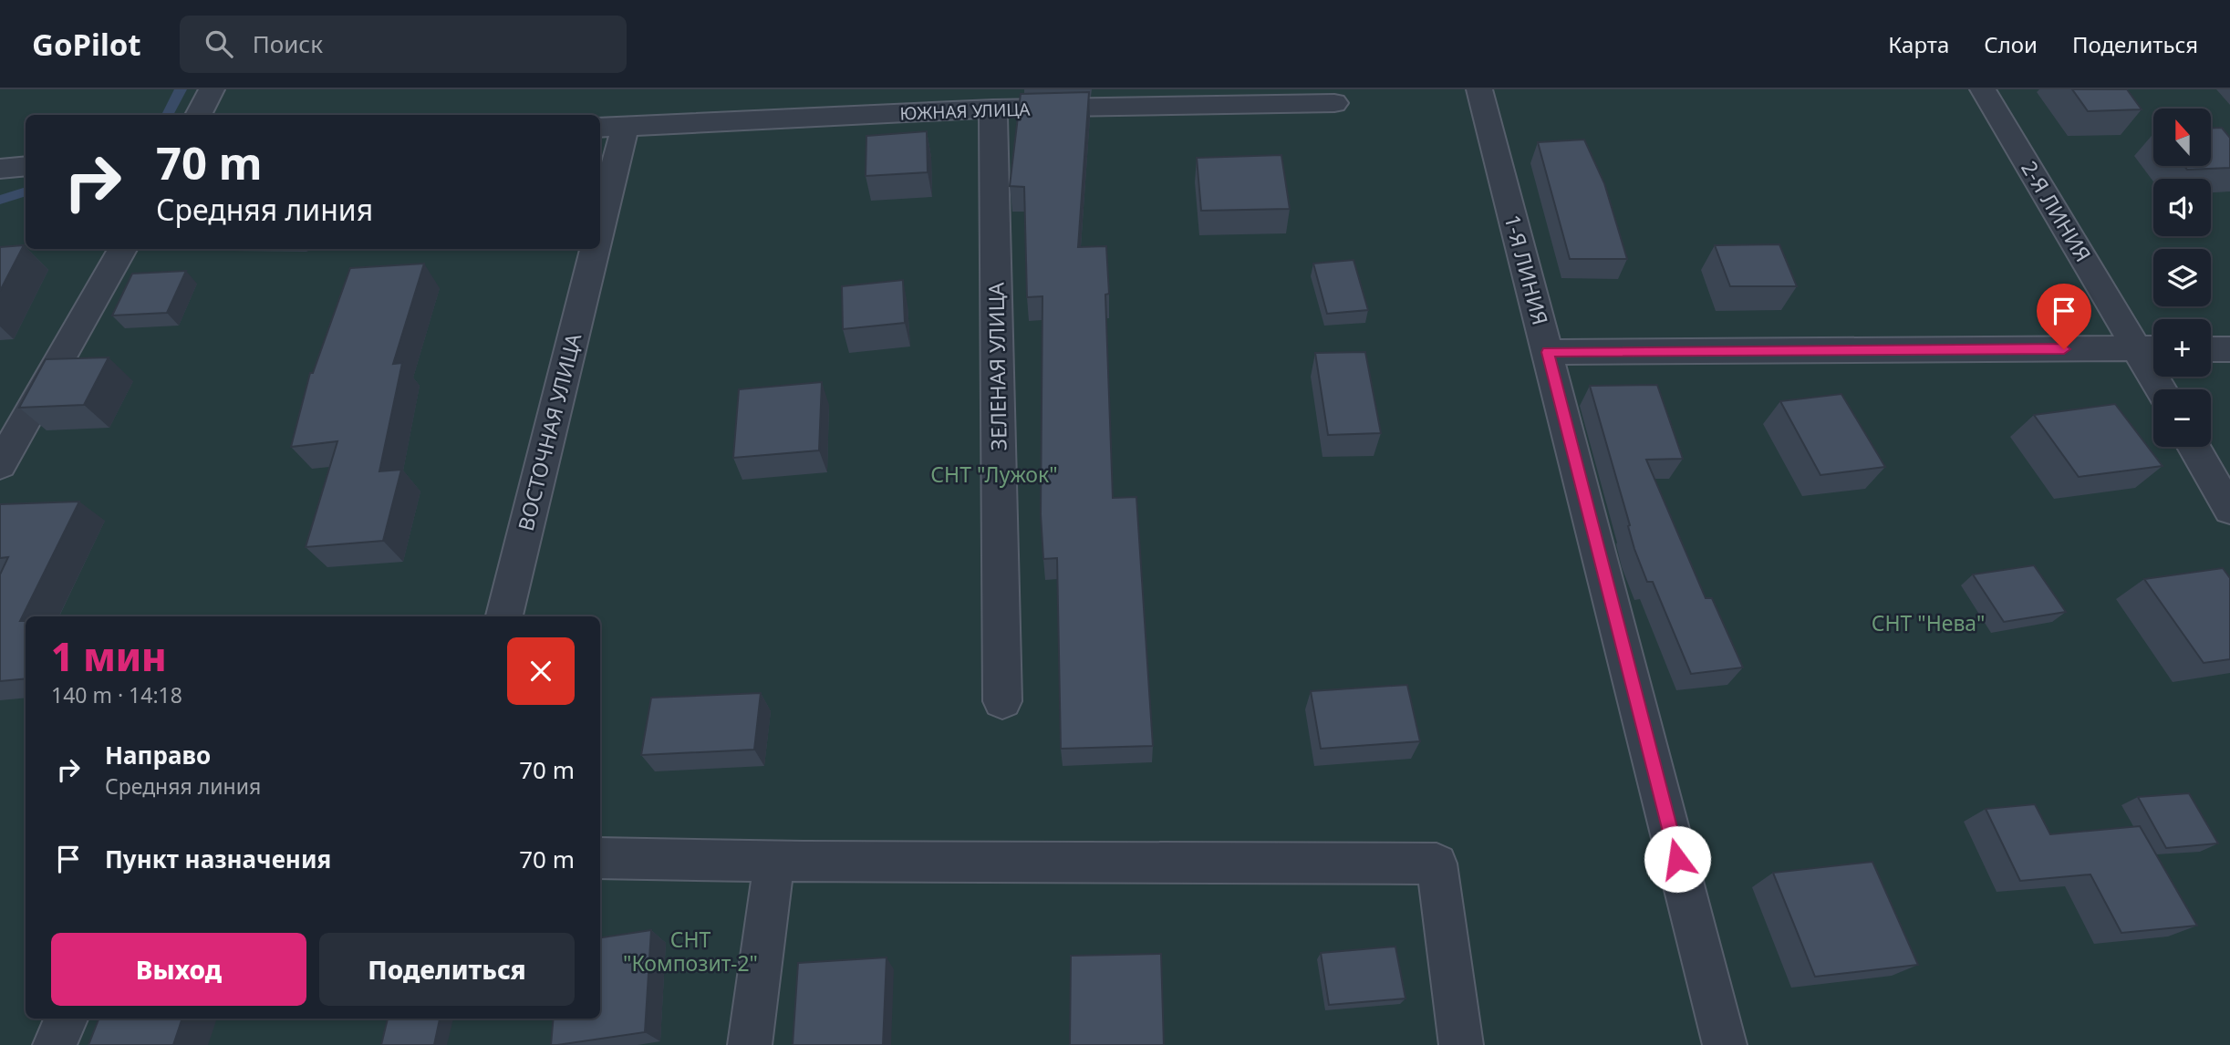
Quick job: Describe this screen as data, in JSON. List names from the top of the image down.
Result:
{
  "streets": {
    "street": [
      "ЮЖНАЯ УЛИЦА",
      "2-Я ЛИНИЯ",
      "1-Я ЛИНИЯ",
      "ЗЕЛЕНАЯ УЛИЦА",
      "ВОСТОЧНАЯ УЛИЦА"
    ]
  },
  "crossings": [
    ["ЮЖНАЯ УЛИЦА", "ЗЕЛЕНАЯ УЛИЦА"]
  ],
  "parks": ["СНТ \"Лужок\"", "СНТ \"Нева\"", "СНТ \"Композит-2\""],
  "north": "top",
  "page": {
    "header": "GoPilot",
    "search": "Поиск",
    "nav": ["Карта", "Слои", "Поделиться"],
    "map_buttons": ["+", "−"],
    "turn": ["70 m", "Средняя линия"],
    "heading": ["1 мин", "140 m · 14:18"],
    "list": [
      {
        "name": "Направо",
        "note": "Средняя линия",
        "value": "70 m"
      },
      {
        "name": "Пункт назначения",
        "value": "70 m"
      }
    ],
    "buttons": ["Выход", "Поделиться"]
  }
}
